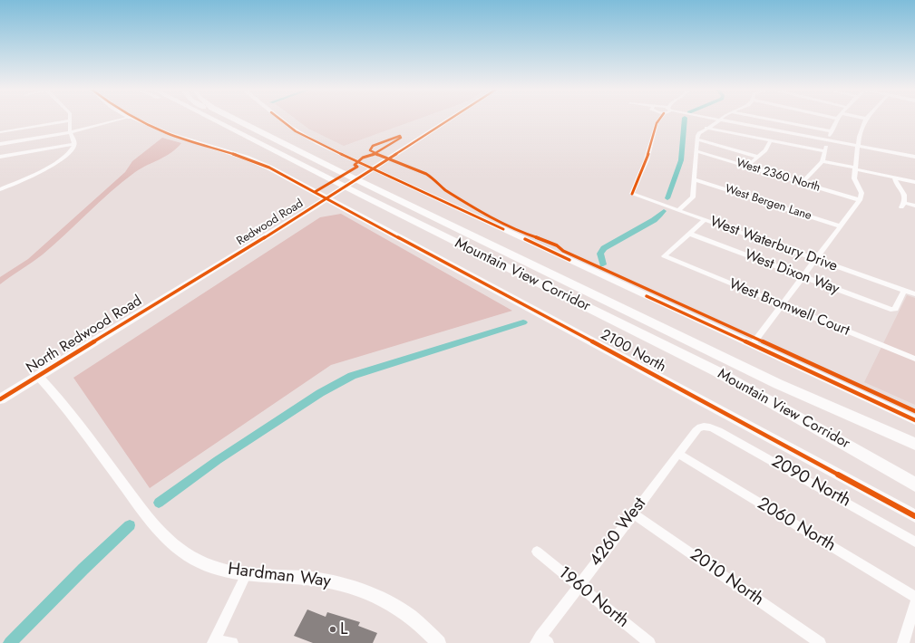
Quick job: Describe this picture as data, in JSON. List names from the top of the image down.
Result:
{
  "streets": {
    "highway": ["Mountain View Corridor"],
    "main road": ["Redwood Road", "North Redwood Road", "2100 North"],
    "street": [
      "West 2360 North",
      "West Bergen Lane",
      "West Waterbury Drive",
      "West Dixon Way",
      "West Bromwell Court",
      "2090 North",
      "2060 North",
      "4260 West",
      "Hardman Way",
      "2010 North",
      "1960 North"
    ]
  },
  "crossings": [
    ["Redwood Road", "North Redwood Road"],
    ["Redwood Road", "2100 North"],
    ["West Waterbury Drive", "West Dixon Way"],
    ["West Dixon Way", "West Bromwell Court"],
    ["North Redwood Road", "Hardman Way"],
    ["2090 North", "4260 West"],
    ["2060 North", "4260 West"],
    ["4260 West", "2010 North"],
    ["4260 West", "1960 North"]
  ],
  "places": ["L"]
}
